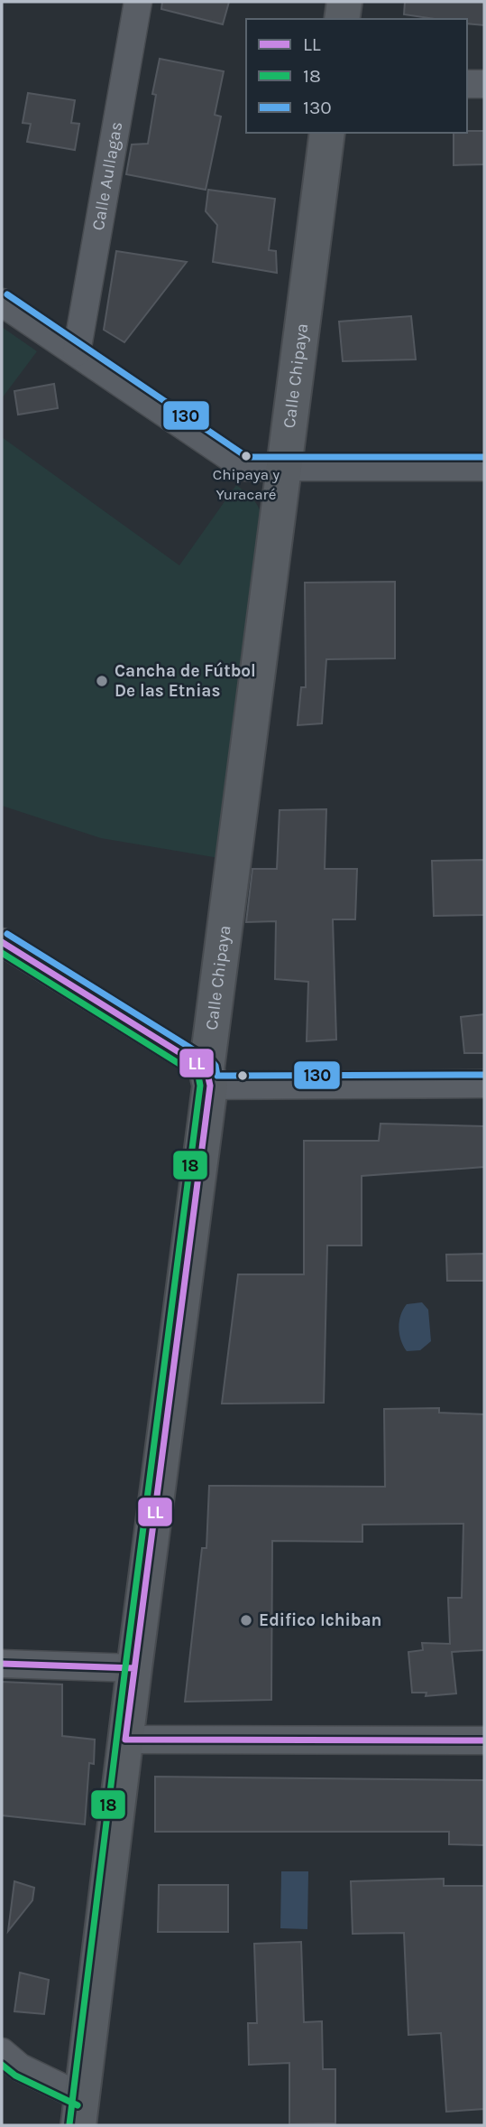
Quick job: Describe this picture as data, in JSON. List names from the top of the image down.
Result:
{
  "streets": {
    "street": ["Calle Aullagas", "Calle Chipaya"]
  },
  "places": ["Chipaya y Yuracaré", "Cancha de Fútbol De las Etnias", "Edifico Ichiban"],
  "lines": ["transit line 130", "transit line LL", "transit line 18"],
  "legend": ["LL", "18", "130"]
}
